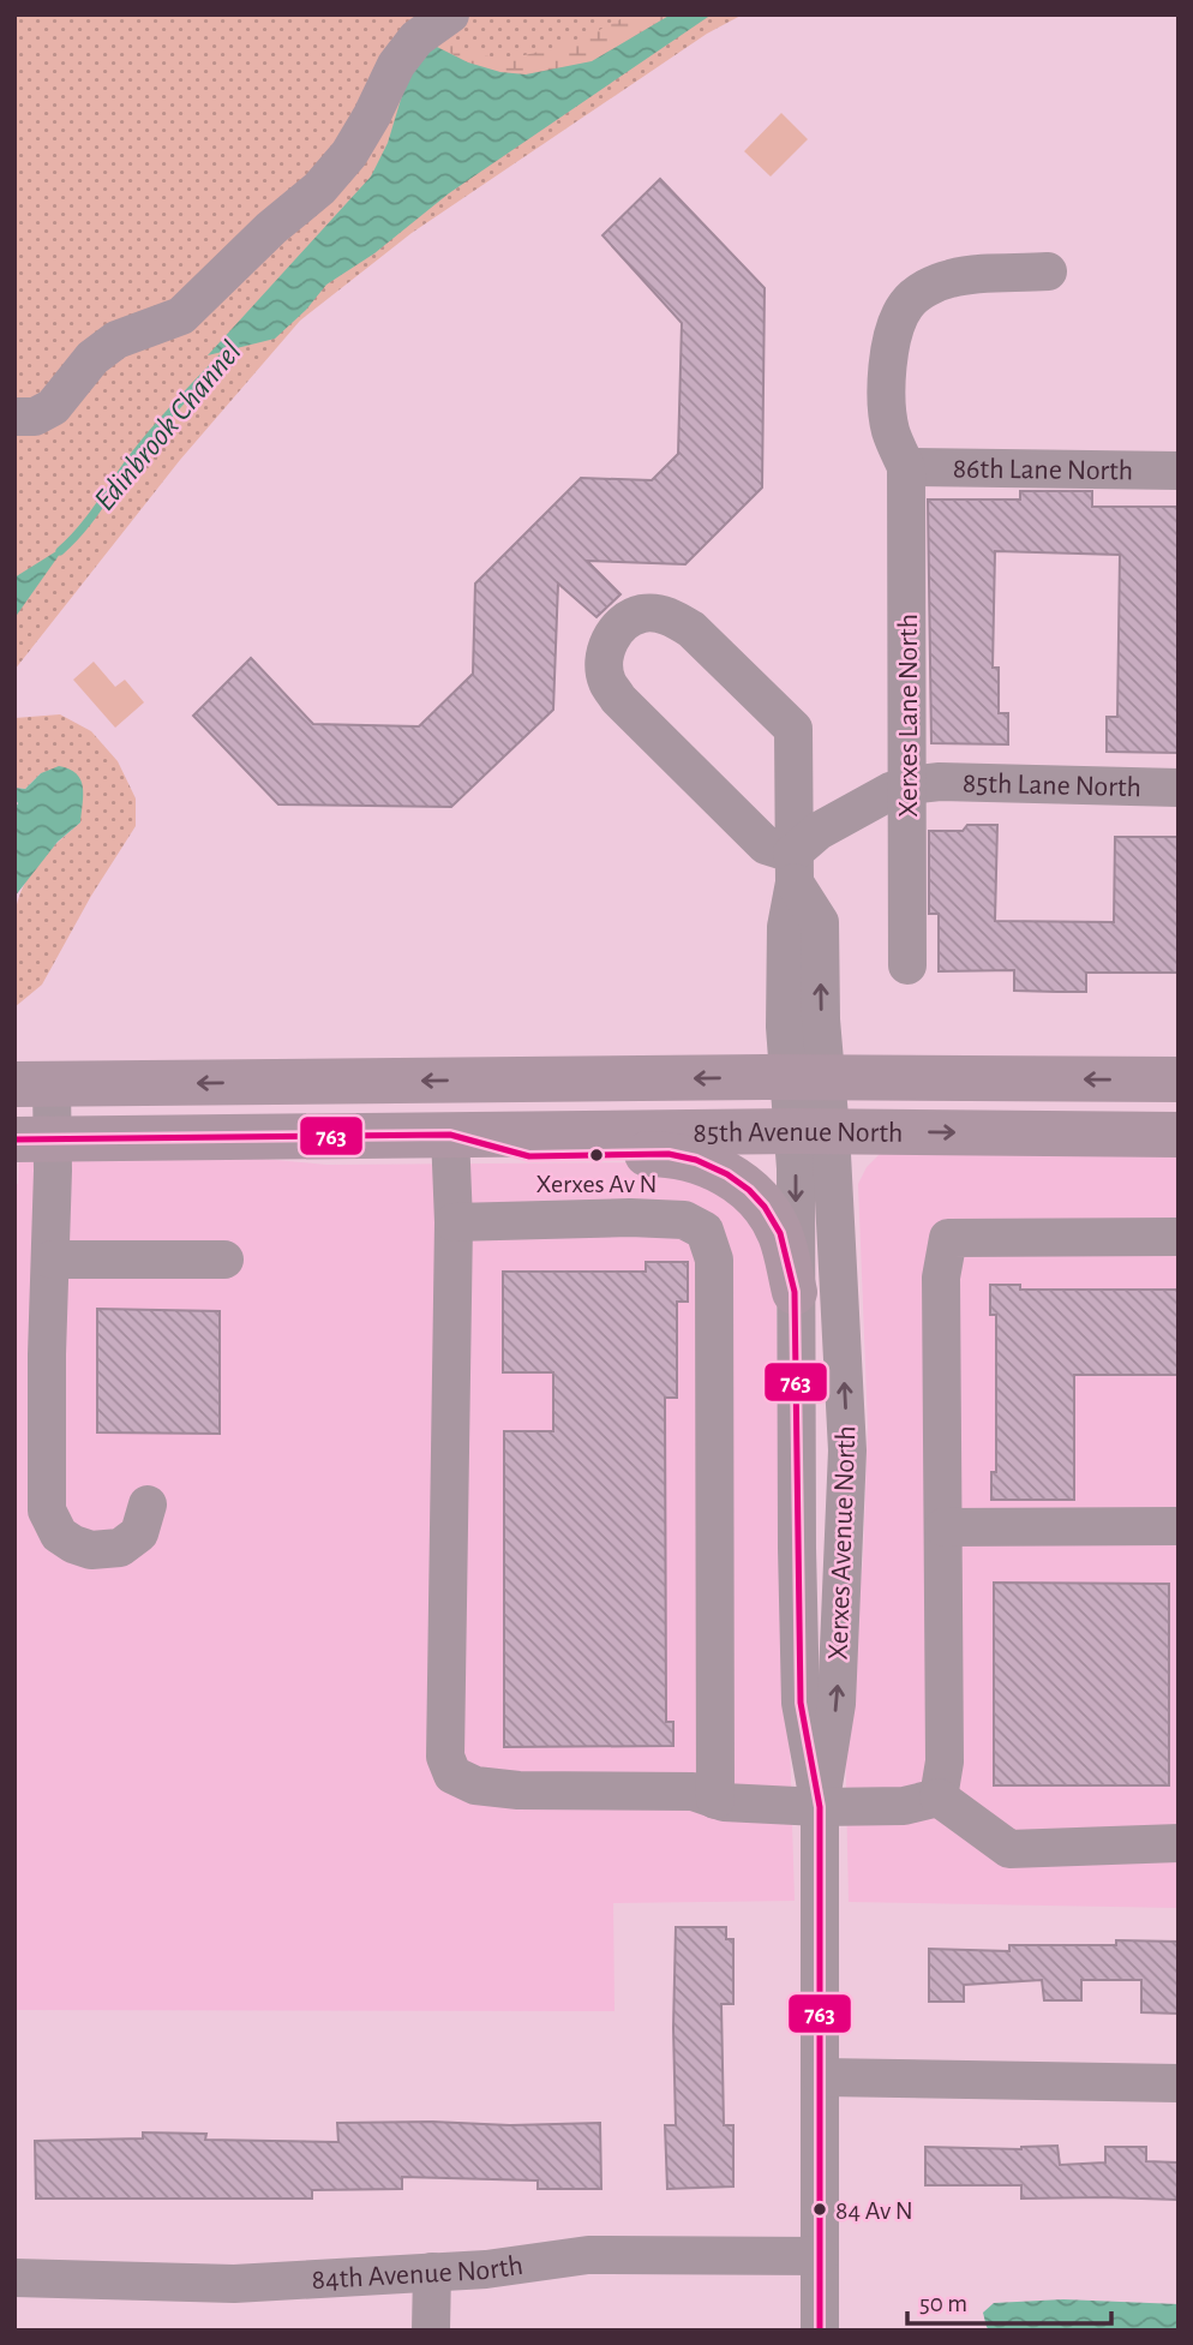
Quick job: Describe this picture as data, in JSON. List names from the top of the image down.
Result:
{
  "streets": {
    "main road": ["85th Avenue North"],
    "street": [
      "86th Lane North",
      "Xerxes Lane North",
      "85th Lane North",
      "Xerxes Avenue North",
      "84th Avenue North"
    ]
  },
  "crossings": [
    ["86th Lane North", "Xerxes Lane North"],
    ["Xerxes Lane North", "85th Lane North"],
    ["85th Lane North", "Xerxes Avenue North"],
    ["85th Avenue North", "Xerxes Avenue North"],
    ["Xerxes Avenue North", "84th Avenue North"]
  ],
  "water": ["Edinbrook Channel"],
  "places": ["Xerxes Av N", "84 Av N"],
  "lines": ["transit line 763"],
  "scale_bar": "50 m"
}
